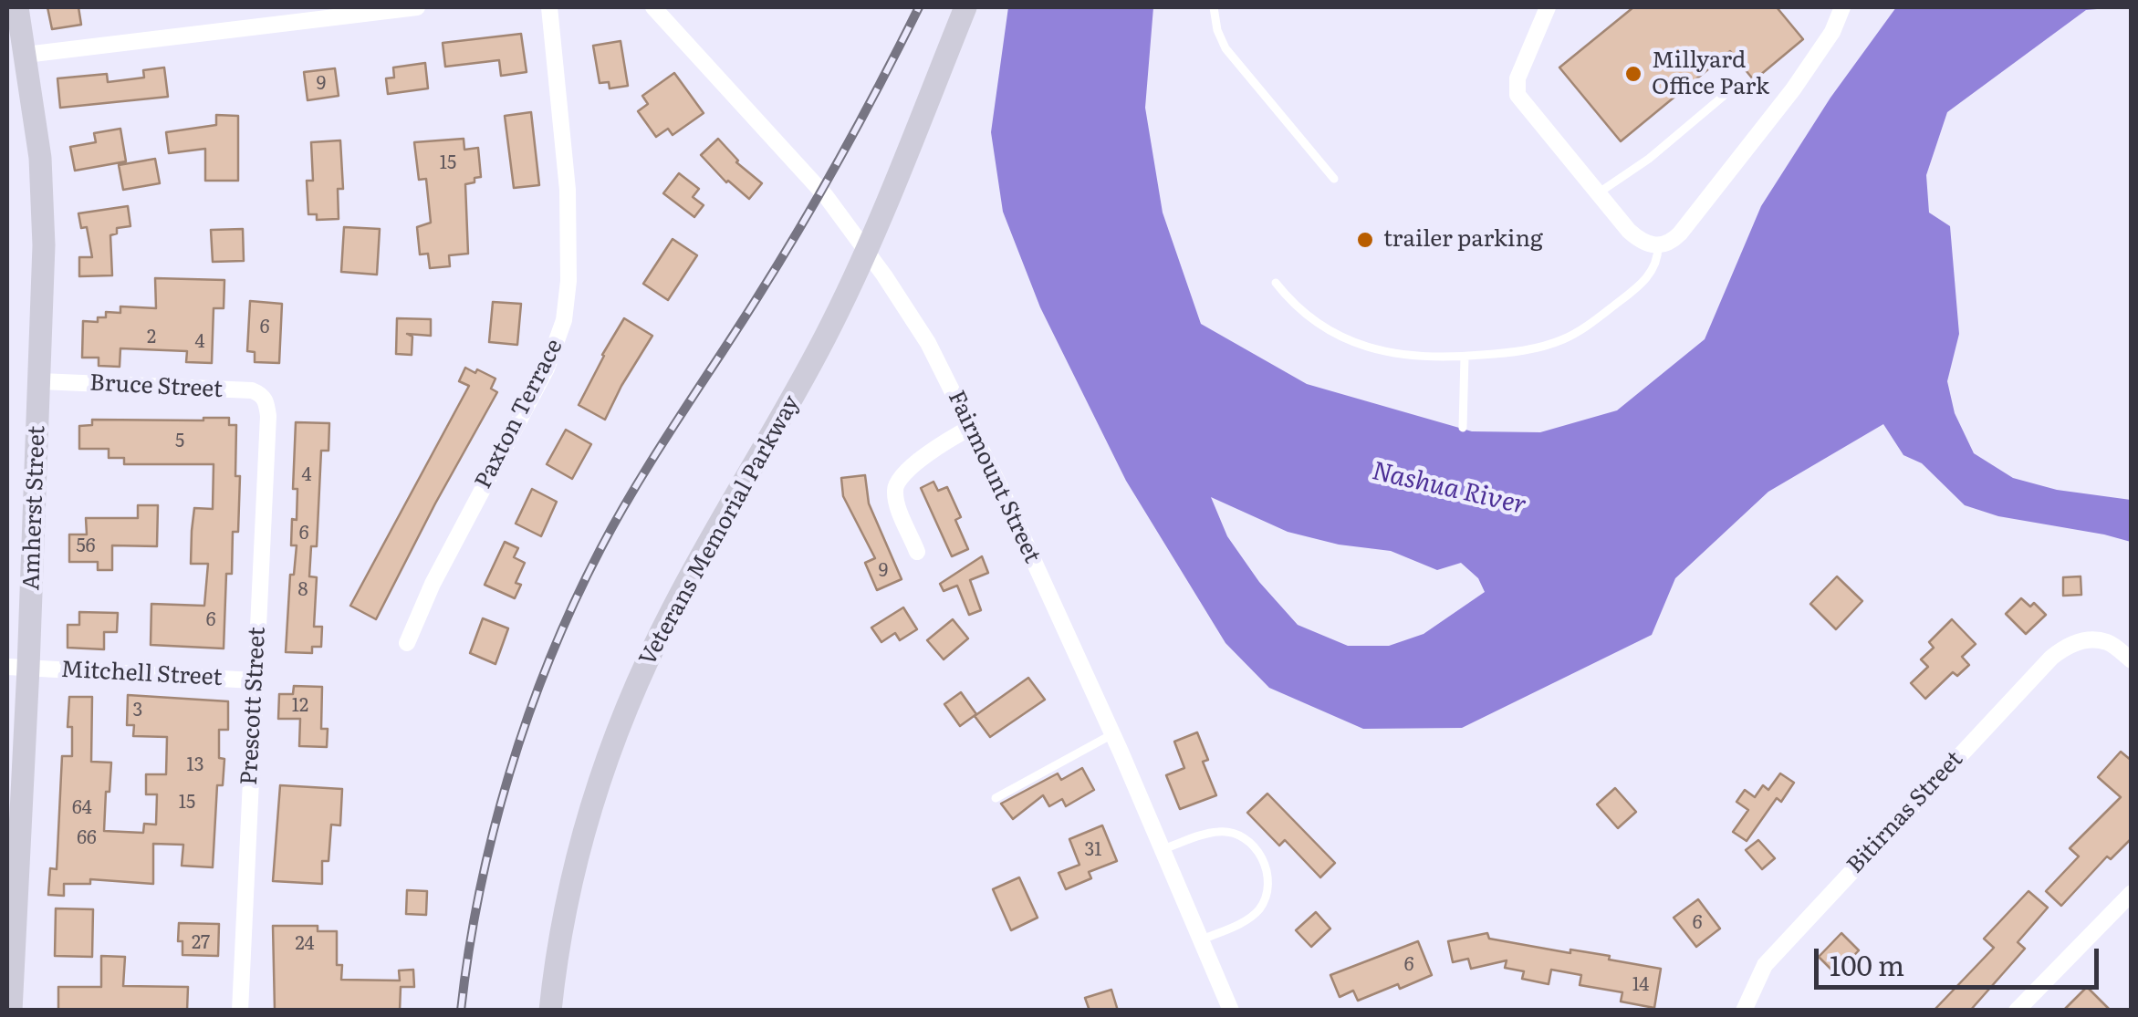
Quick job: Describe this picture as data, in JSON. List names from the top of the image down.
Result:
{
  "streets": {
    "main road": ["Amherst Street", "Veterans Memorial Parkway"],
    "street": [
      "Bruce Street",
      "Paxton Terrace",
      "Fairmount Street",
      "Mitchell Street",
      "Prescott Street",
      "Bitirnas Street"
    ]
  },
  "crossings": [
    ["Bruce Street", "Amherst Street"],
    ["Bruce Street", "Prescott Street"],
    ["Amherst Street", "Mitchell Street"],
    ["Mitchell Street", "Prescott Street"]
  ],
  "water": ["Nashua River"],
  "places": ["Millyard Office Park", "trailer parking"],
  "house_numbers": [
    "9",
    "15",
    "6",
    "2",
    "4",
    "5",
    "4",
    "6",
    "56",
    "9",
    "8",
    "6",
    "12",
    "3",
    "13",
    "15",
    "64",
    "66",
    "31",
    "6",
    "27",
    "24",
    "6",
    "14"
  ],
  "scale_bar": "100 m"
}
